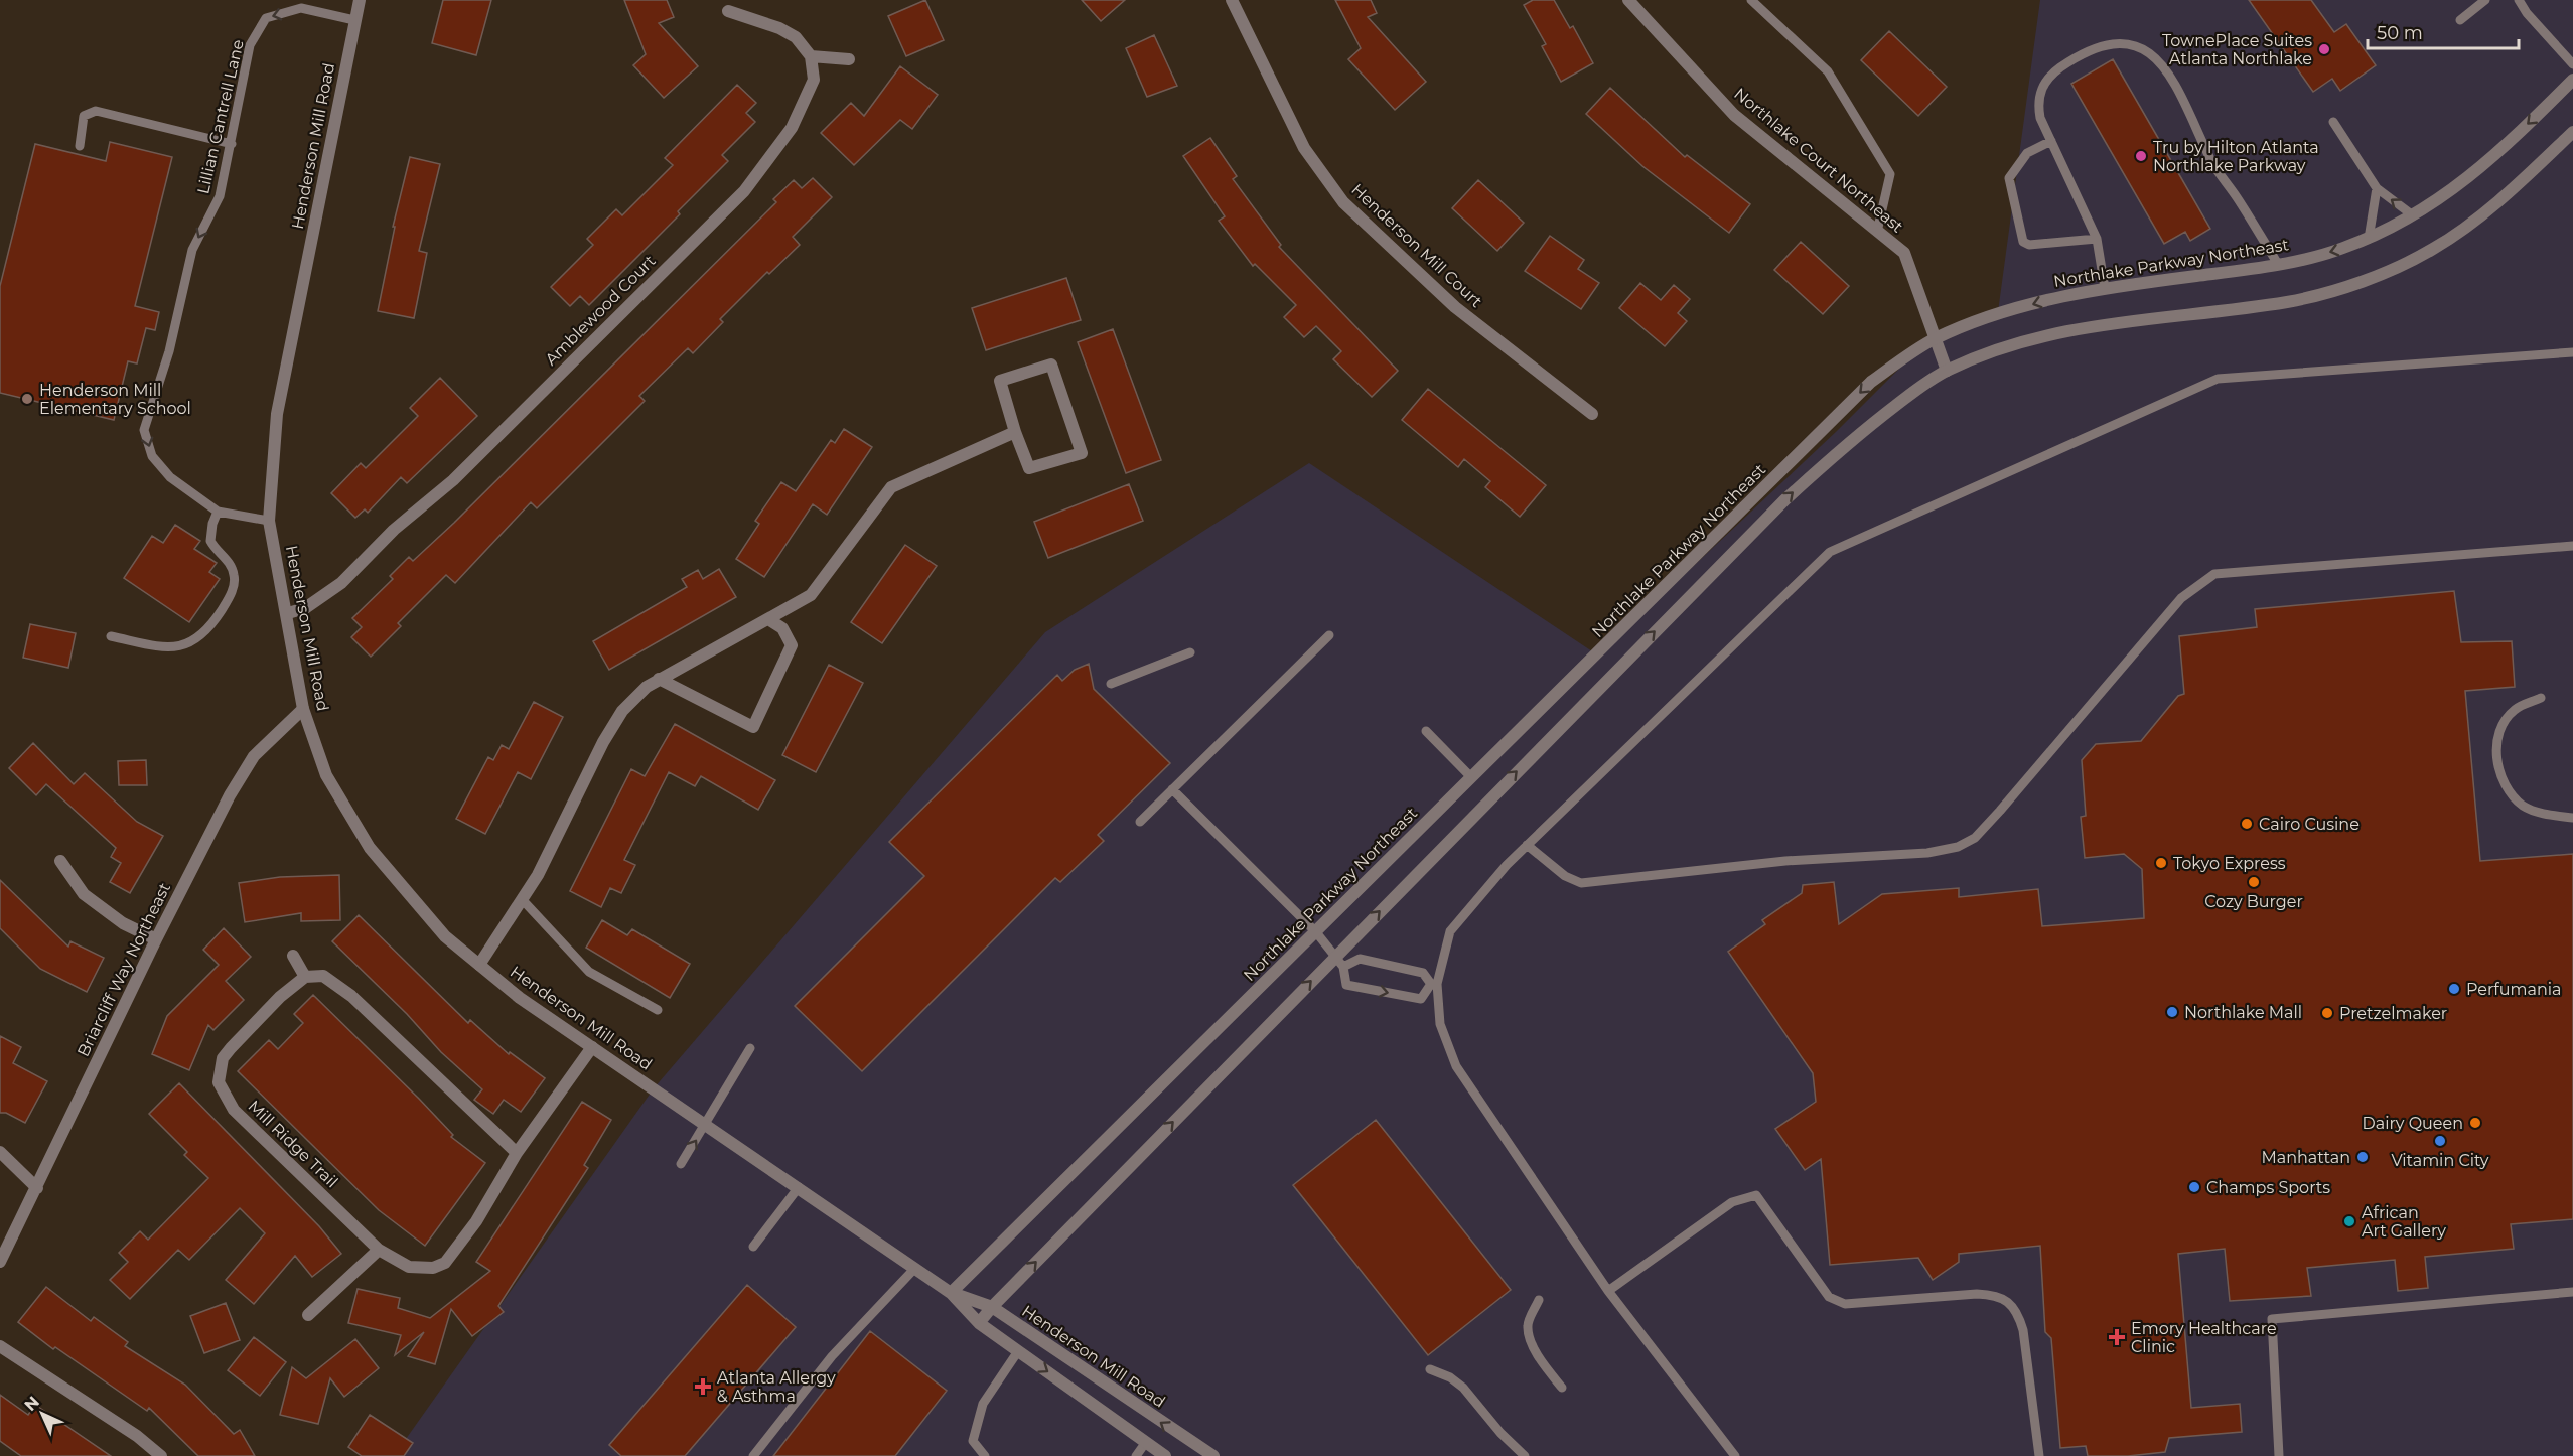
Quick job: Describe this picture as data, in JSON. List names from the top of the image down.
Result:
{
  "streets": {
    "street": [
      "Henderson Mill Road",
      "Northlake Court Northeast",
      "Henderson Mill Court",
      "Northlake Parkway Northeast",
      "Amblewood Court",
      "Briarcliff Way Northeast",
      "Mill Ridge Trail"
    ],
    "lane": ["Lillian Cantrell Lane"]
  },
  "crossings": [
    ["Lillian Cantrell Lane", "Henderson Mill Road"],
    ["Henderson Mill Road", "Northlake Parkway Northeast"],
    ["Henderson Mill Road", "Amblewood Court"],
    ["Henderson Mill Road", "Briarcliff Way Northeast"],
    ["Henderson Mill Road", "Mill Ridge Trail"],
    ["Northlake Court Northeast", "Northlake Parkway Northeast"]
  ],
  "one_way": ["Lillian Cantrell Lane"],
  "places": {
    "other": [
      "TownePlace Suites Atlanta Northlake",
      "Tru by Hilton Atlanta Northlake Parkway",
      "Henderson Mill Elementary School",
      "Cairo Cusine",
      "Tokyo Express",
      "Cozy Burger",
      "Perfumania",
      "Northlake Mall",
      "Pretzelmaker",
      "Dairy Queen",
      "Vitamin City",
      "Manhattan",
      "Champs Sports",
      "African Art Gallery"
    ],
    "health": ["Emory Healthcare Clinic", "Atlanta Allergy & Asthma"]
  },
  "scale_bar": "50 m",
  "north": "top left"
}
